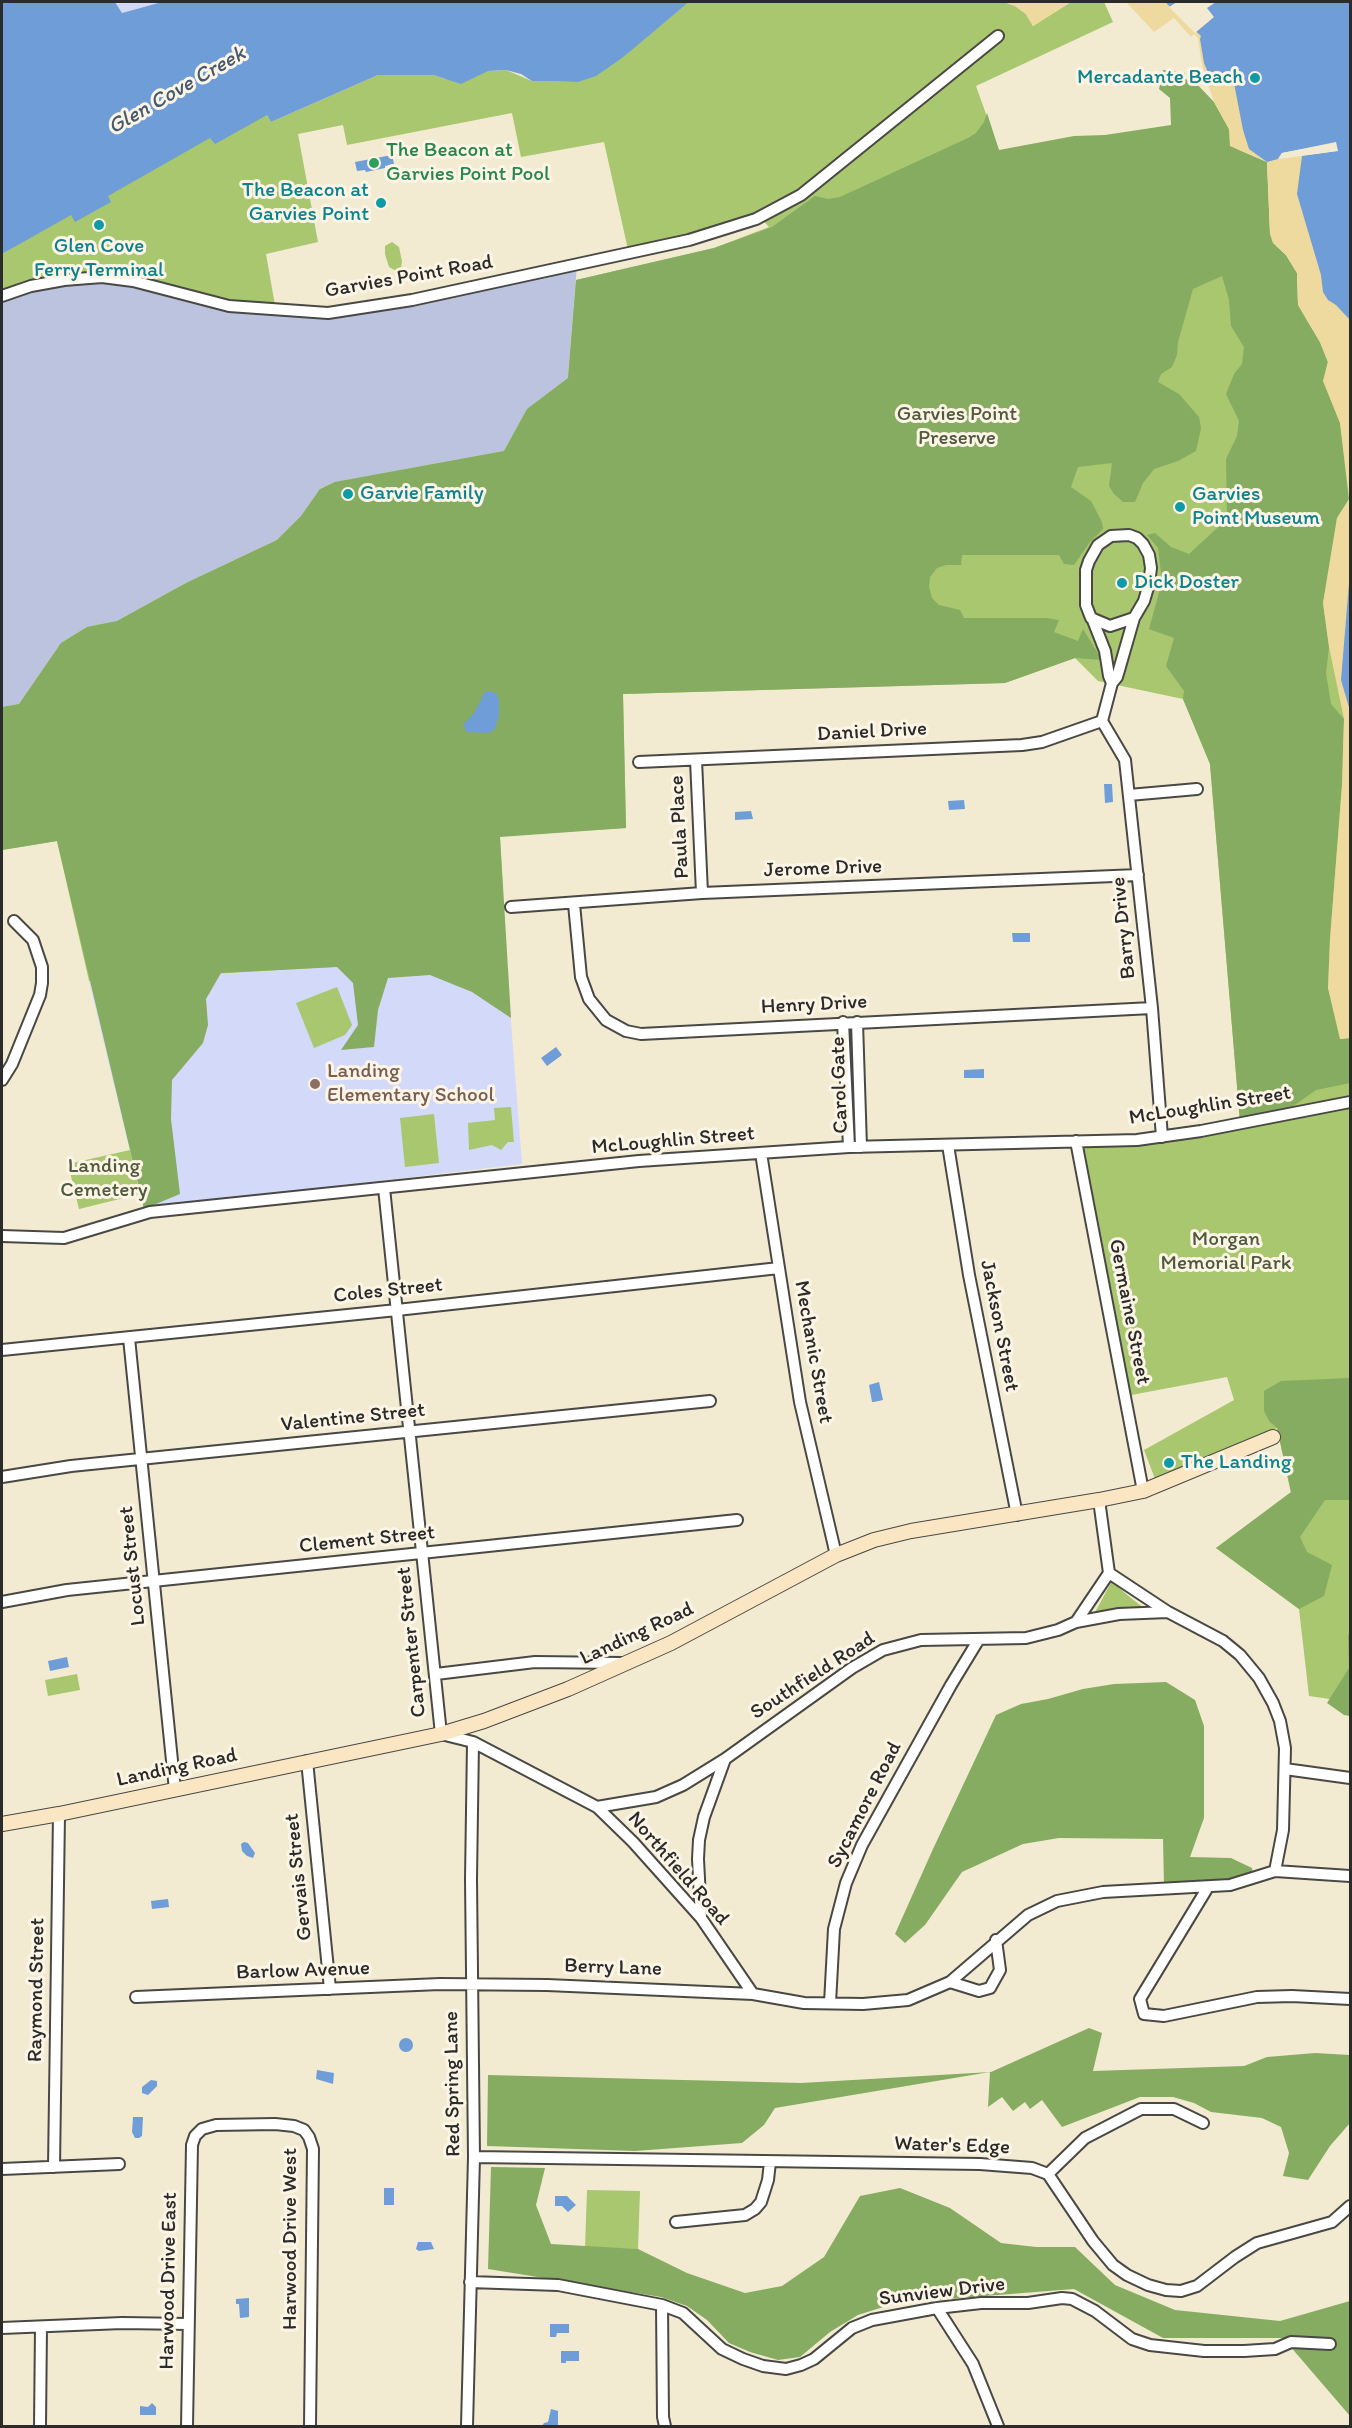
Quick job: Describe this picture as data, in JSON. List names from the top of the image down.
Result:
{
  "streets": {
    "street": [
      "Garvies Point Road",
      "Daniel Drive",
      "Paula Place",
      "Jerome Drive",
      "Barry Drive",
      "Henry Drive",
      "Carol Gate",
      "McLoughlin Street",
      "Coles Street",
      "Germaine Street",
      "Jackson Street",
      "Mechanic Street",
      "Valentine Street",
      "Clement Street",
      "Locust Street",
      "Landing Road",
      "Carpenter Street",
      "Southfield Road",
      "Sycamore Road",
      "Northfield Road",
      "Gervais Street",
      "Berry Lane",
      "Barlow Avenue",
      "Raymond Street",
      "Red Spring Lane",
      "Water's Edge",
      "Harwood Drive West",
      "Harwood Drive East",
      "Sunview Drive"
    ]
  },
  "crossings": [
    ["Daniel Drive", "Paula Place"],
    ["Daniel Drive", "Barry Drive"],
    ["Paula Place", "Jerome Drive"],
    ["Jerome Drive", "Barry Drive"],
    ["Jerome Drive", "Henry Drive"],
    ["Barry Drive", "Henry Drive"],
    ["Barry Drive", "McLoughlin Street"],
    ["Henry Drive", "Carol Gate"],
    ["Carol Gate", "McLoughlin Street"],
    ["McLoughlin Street", "Germaine Street"],
    ["McLoughlin Street", "Jackson Street"],
    ["McLoughlin Street", "Mechanic Street"],
    ["McLoughlin Street", "Carpenter Street"],
    ["Coles Street", "Mechanic Street"],
    ["Coles Street", "Locust Street"],
    ["Coles Street", "Carpenter Street"],
    ["Germaine Street", "Landing Road"],
    ["Jackson Street", "Landing Road"],
    ["Mechanic Street", "Landing Road"],
    ["Valentine Street", "Locust Street"],
    ["Valentine Street", "Carpenter Street"],
    ["Clement Street", "Locust Street"],
    ["Clement Street", "Carpenter Street"],
    ["Locust Street", "Landing Road"],
    ["Landing Road", "Carpenter Street"],
    ["Landing Road", "Northfield Road"],
    ["Landing Road", "Gervais Street"],
    ["Landing Road", "Raymond Street"],
    ["Carpenter Street", "Northfield Road"],
    ["Southfield Road", "Sycamore Road"],
    ["Southfield Road", "Northfield Road"],
    ["Northfield Road", "Berry Lane"],
    ["Northfield Road", "Red Spring Lane"],
    ["Gervais Street", "Barlow Avenue"],
    ["Berry Lane", "Barlow Avenue"],
    ["Berry Lane", "Red Spring Lane"],
    ["Barlow Avenue", "Red Spring Lane"],
    ["Red Spring Lane", "Water's Edge"],
    ["Red Spring Lane", "Sunview Drive"],
    ["Harwood Drive West", "Harwood Drive East"]
  ],
  "water": ["Glen Cove Creek"],
  "parks": ["Garvies Point Preserve", "Landing Cemetery", "Morgan Memorial Park"],
  "places": [
    "Mercadante Beach",
    "The Beacon at Garvies Point Pool",
    "The Beacon at Garvies Point",
    "Glen Cove Ferry Terminal",
    "Garvie Family",
    "Garvies Point Museum",
    "Dick Doster",
    "Landing Elementary School",
    "The Landing"
  ]
}
